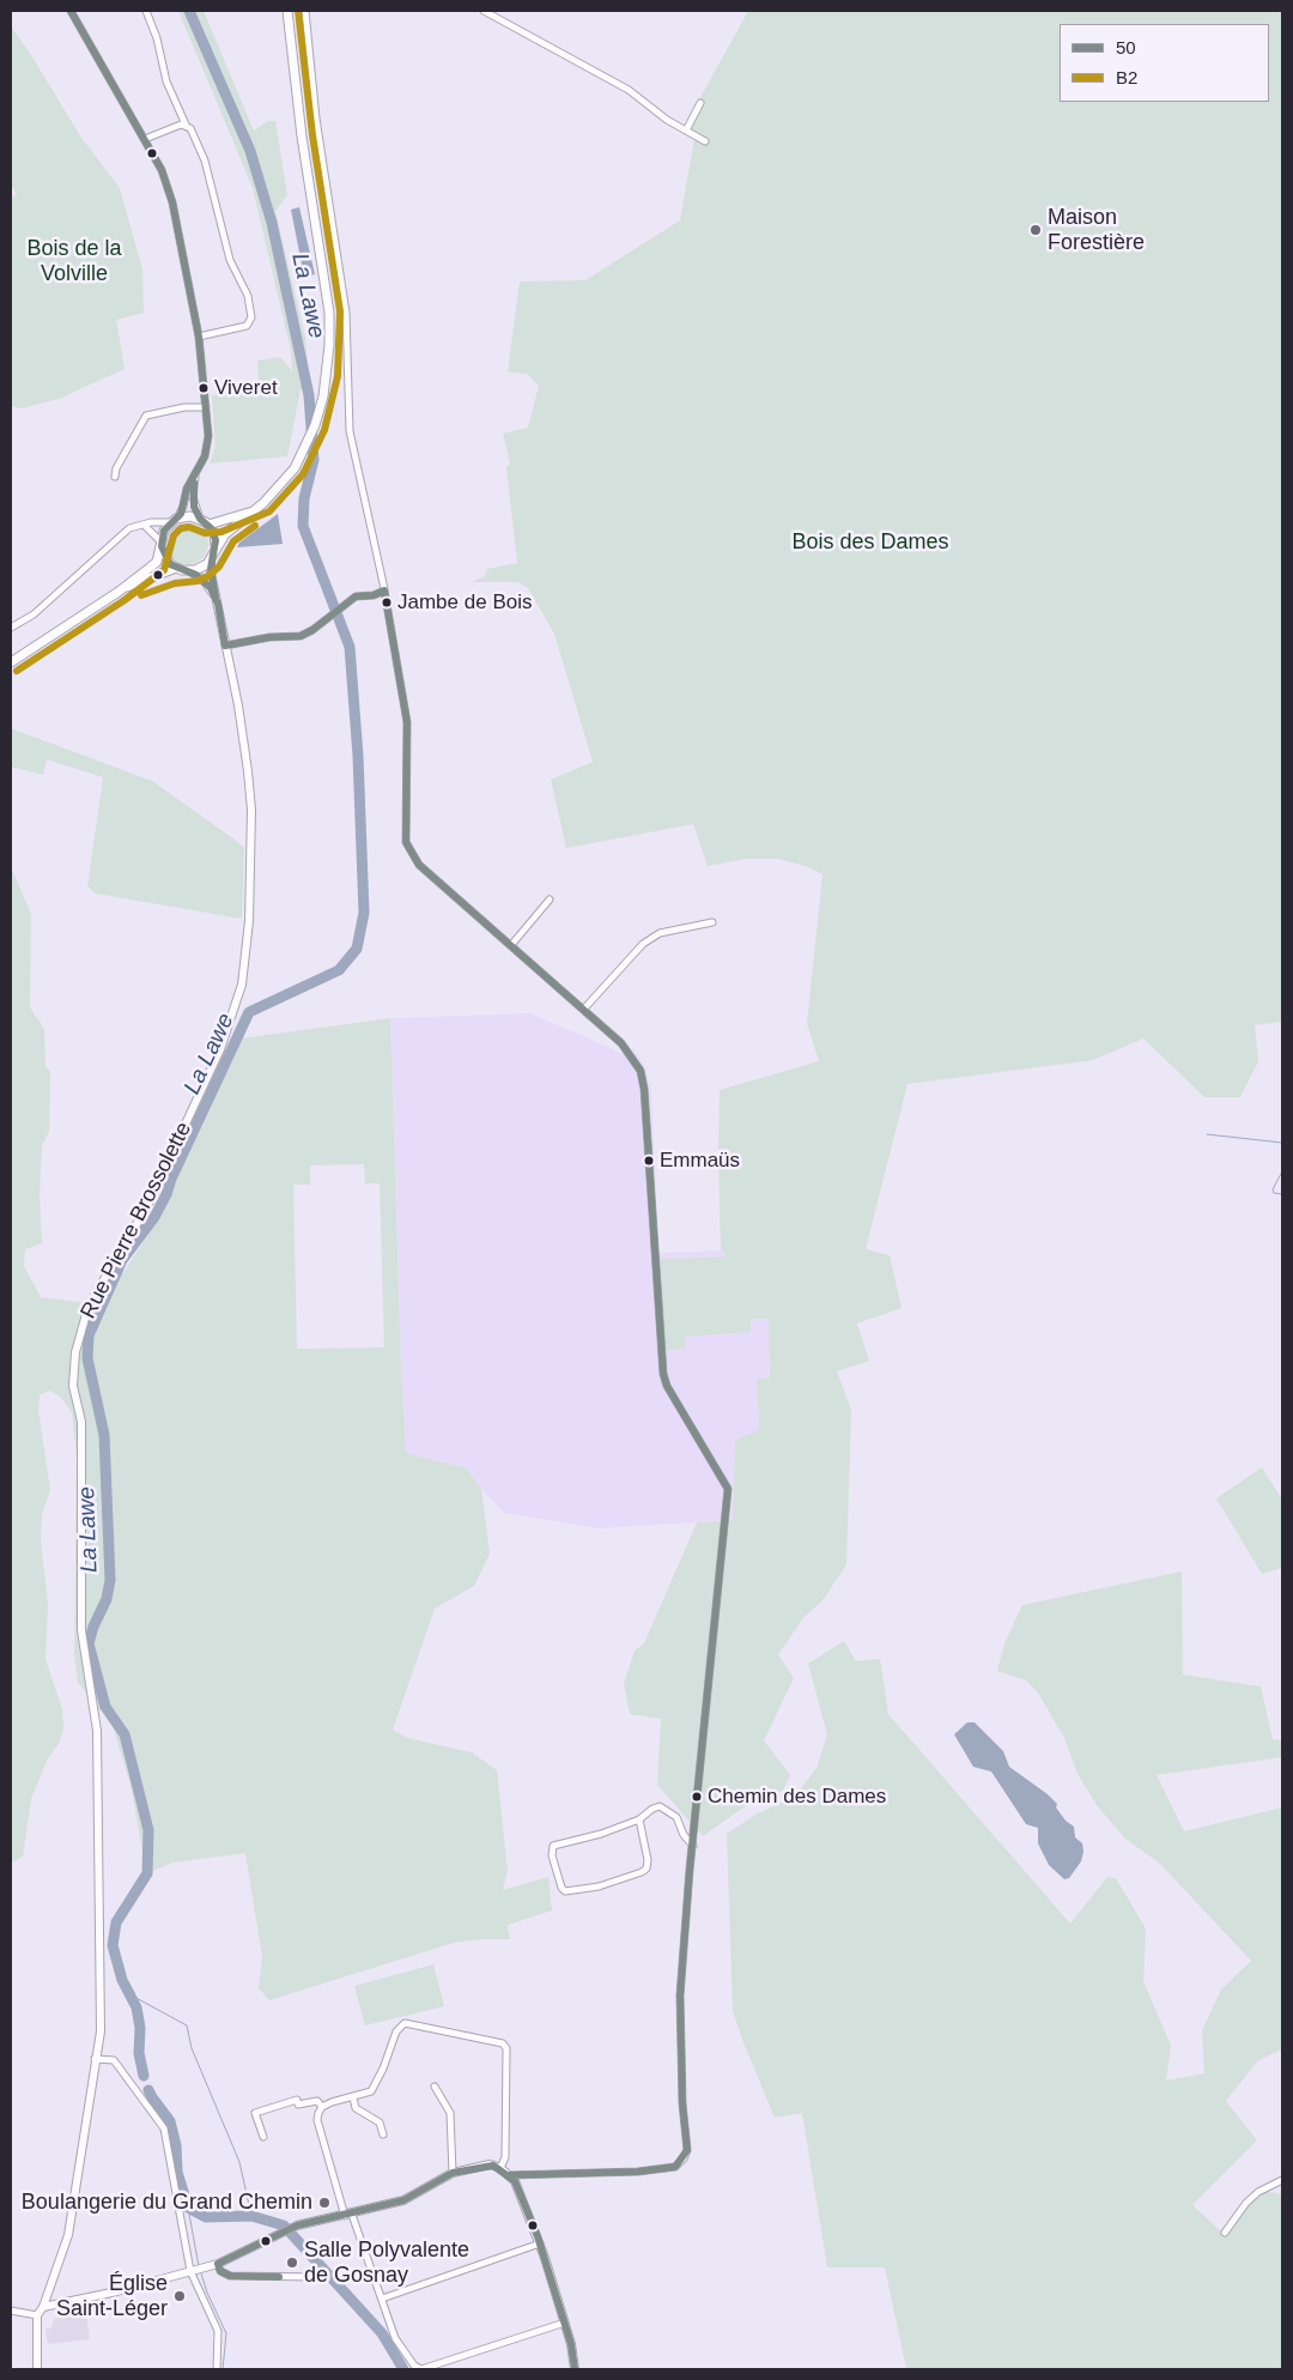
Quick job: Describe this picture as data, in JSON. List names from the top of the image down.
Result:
{
  "streets": {
    "street": ["Rue Pierre Brossolette"]
  },
  "water": ["La Lawe"],
  "parks": ["Bois de la Volville", "Bois des Dames"],
  "places": [
    "Maison Forestière",
    "Viveret",
    "Jambe de Bois",
    "Emmaüs",
    "Chemin des Dames",
    "Boulangerie du Grand Chemin",
    "Salle Polyvalente de Gosnay",
    "Église Saint-Léger"
  ],
  "lines": ["transit line 50", "transit line B2"],
  "legend": ["50", "B2"]
}
